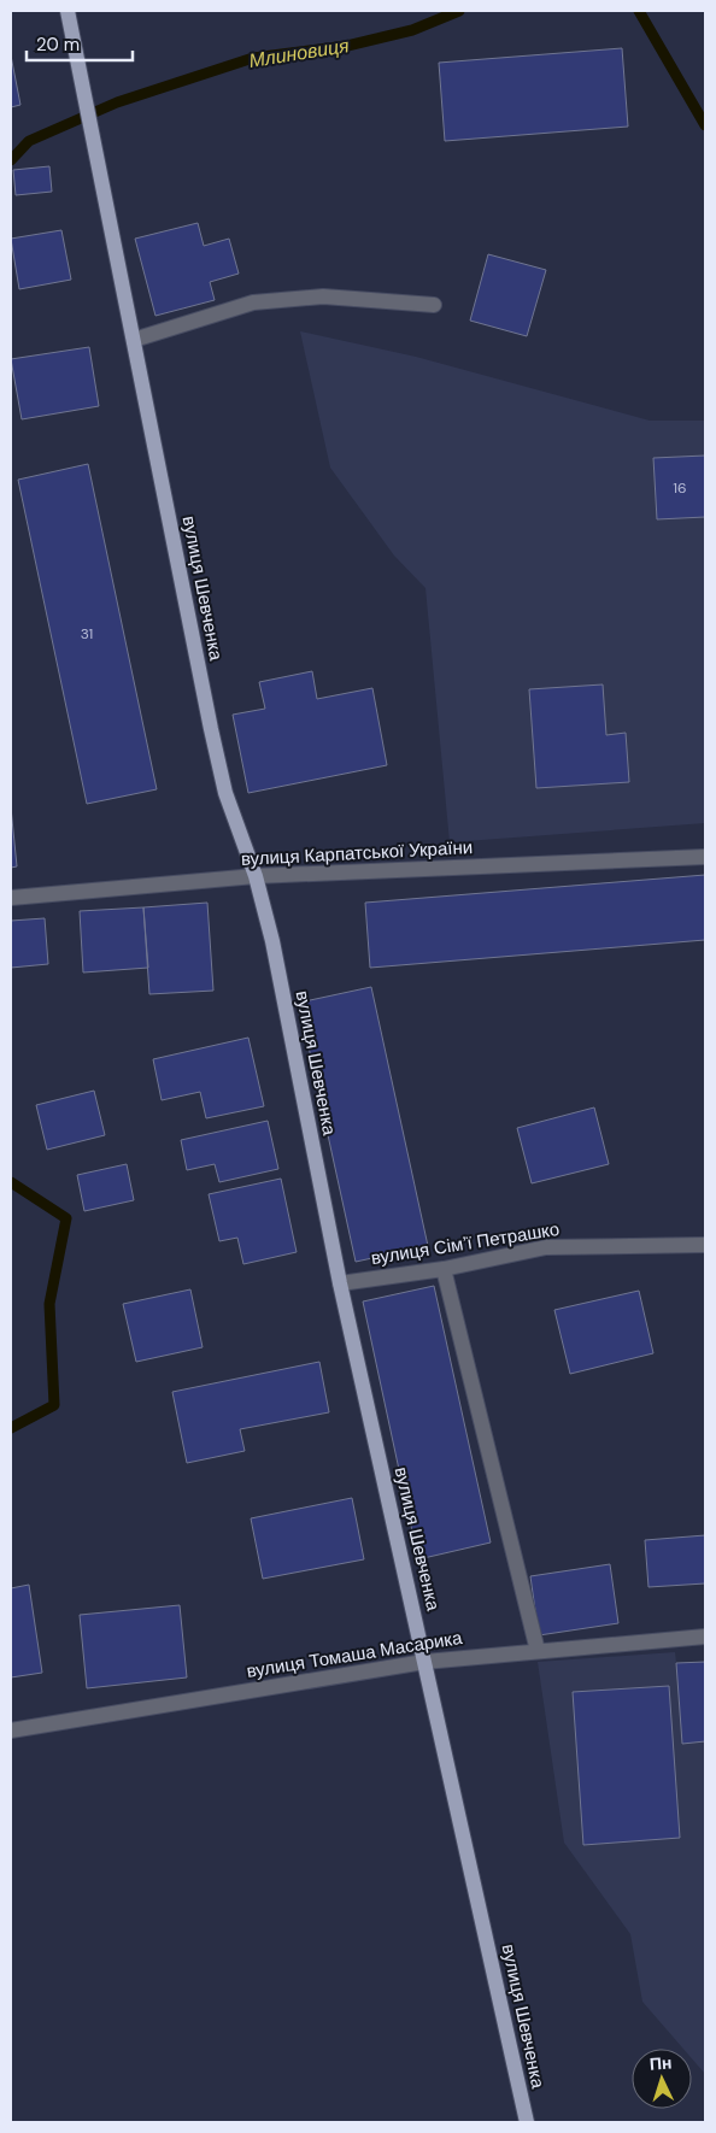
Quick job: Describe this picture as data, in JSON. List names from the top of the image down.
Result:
{
  "streets": {
    "main road": ["вулиця Шевченка"],
    "street": ["вулиця Карпатської України", "вулиця Сімʼї Петрашко", "вулиця Томаша Масарика"]
  },
  "crossings": [
    ["вулиця Шевченка", "вулиця Карпатської України"],
    ["вулиця Шевченка", "вулиця Сімʼї Петрашко"],
    ["вулиця Шевченка", "вулиця Томаша Масарика"]
  ],
  "water": ["Млиновиця"],
  "house_numbers": ["16", "31"],
  "scale_bar": "20 m",
  "north": "top"
}
